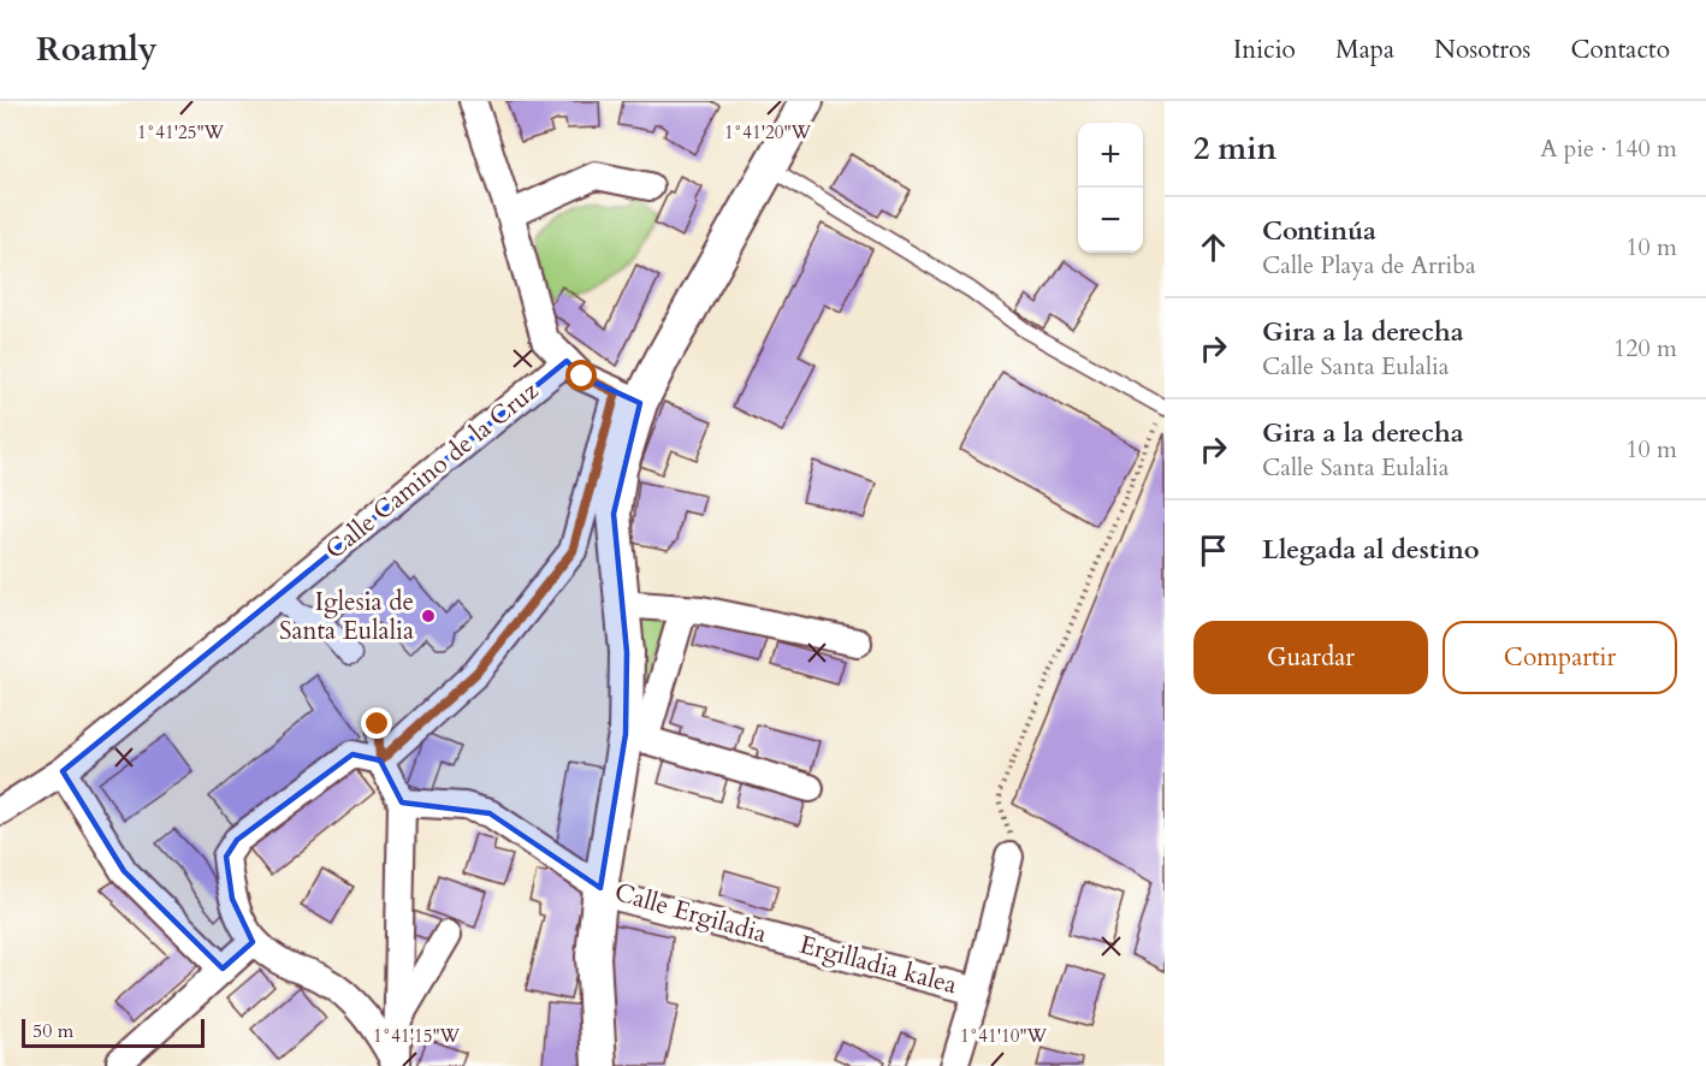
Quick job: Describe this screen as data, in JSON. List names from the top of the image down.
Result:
{
  "streets": {
    "street": ["Calle Camino de la Cruz", "Calle Ergiladia", "Ergilladia kalea"]
  },
  "crossings": [
    ["Calle Ergiladia", "Ergilladia kalea"]
  ],
  "places": ["Iglesia de Santa Eulalia"],
  "scale_bar": "50 m",
  "page": {
    "header": "Roamly",
    "nav": [
      "Inicio",
      "Mapa",
      "Nosotros",
      "Contacto"
    ],
    "heading": ["2 min", "A pie · 140 m"],
    "map_buttons": ["+", "−"],
    "list": [
      ["Continúa", "Calle Playa de Arriba", "10 m"],
      ["Gira a la derecha", "Calle Santa Eulalia", "120 m"],
      ["Gira a la derecha", "Calle Santa Eulalia", "10 m"],
      "Llegada al destino"
    ],
    "buttons": ["Guardar", "Compartir"],
    "scale": "50 m"
  },
  "coordinates": [
    "1°41'25\"W",
    "1°41'20\"W",
    "1°41'15\"W",
    "1°41'10\"W"
  ]
}
